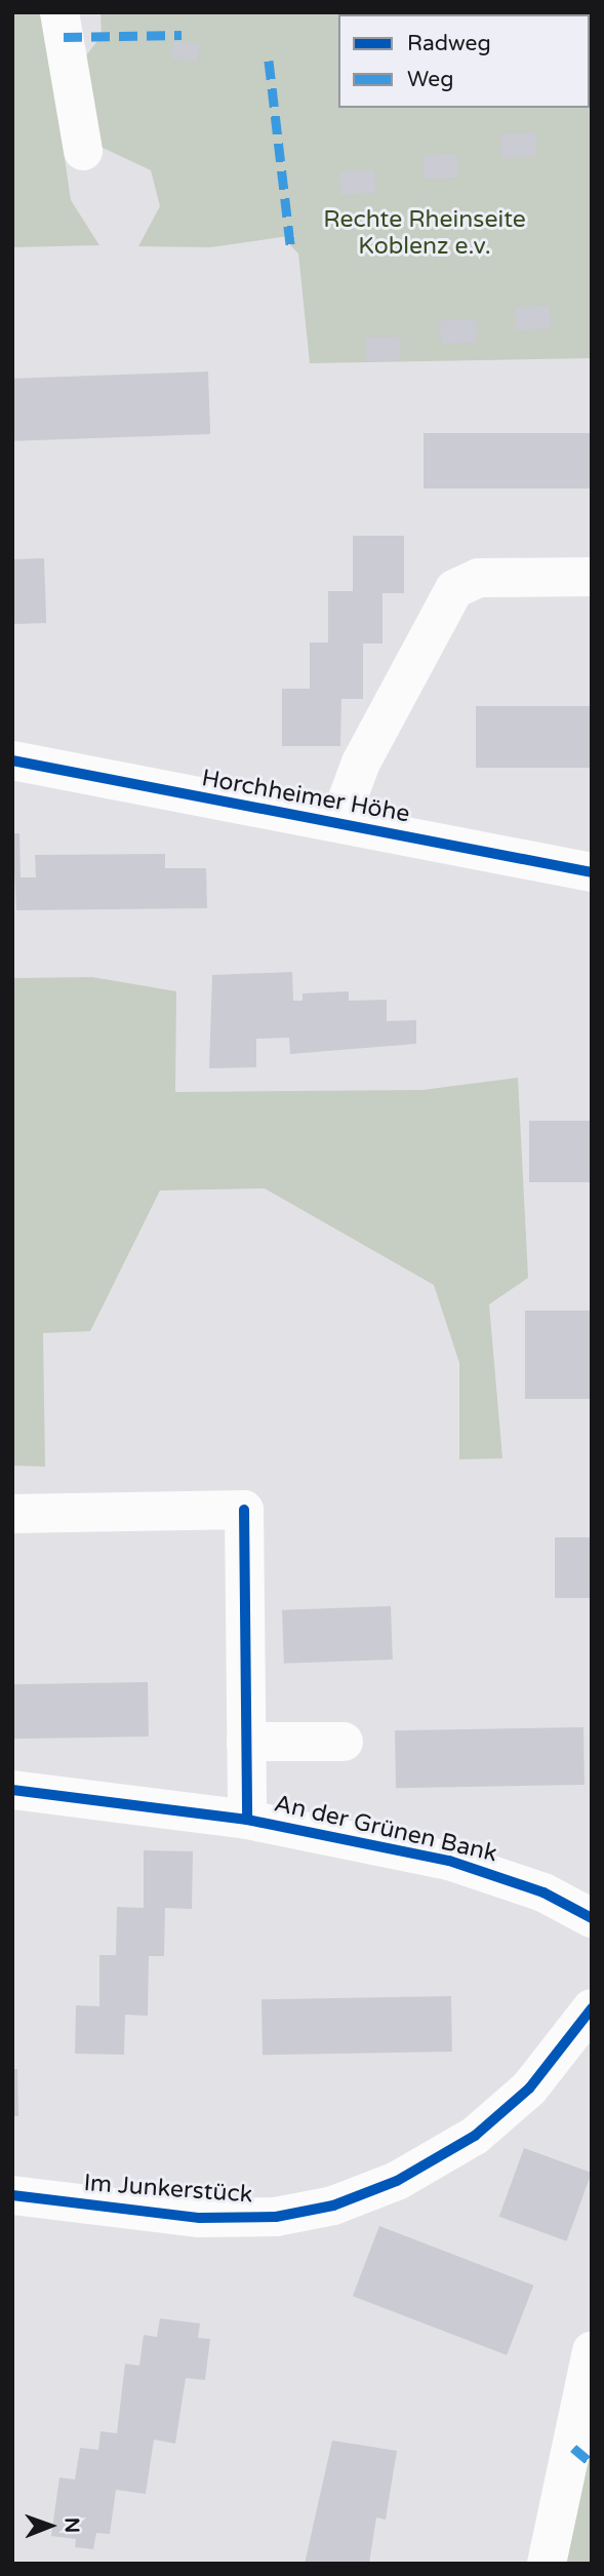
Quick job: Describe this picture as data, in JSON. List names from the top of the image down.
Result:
{
  "streets": {
    "street": ["Horchheimer Höhe", "An der Grünen Bank", "Im Junkerstück"]
  },
  "parks": ["Rechte Rheinseite Koblenz e.v."],
  "legend": ["Radweg", "Weg"],
  "north": "right"
}
